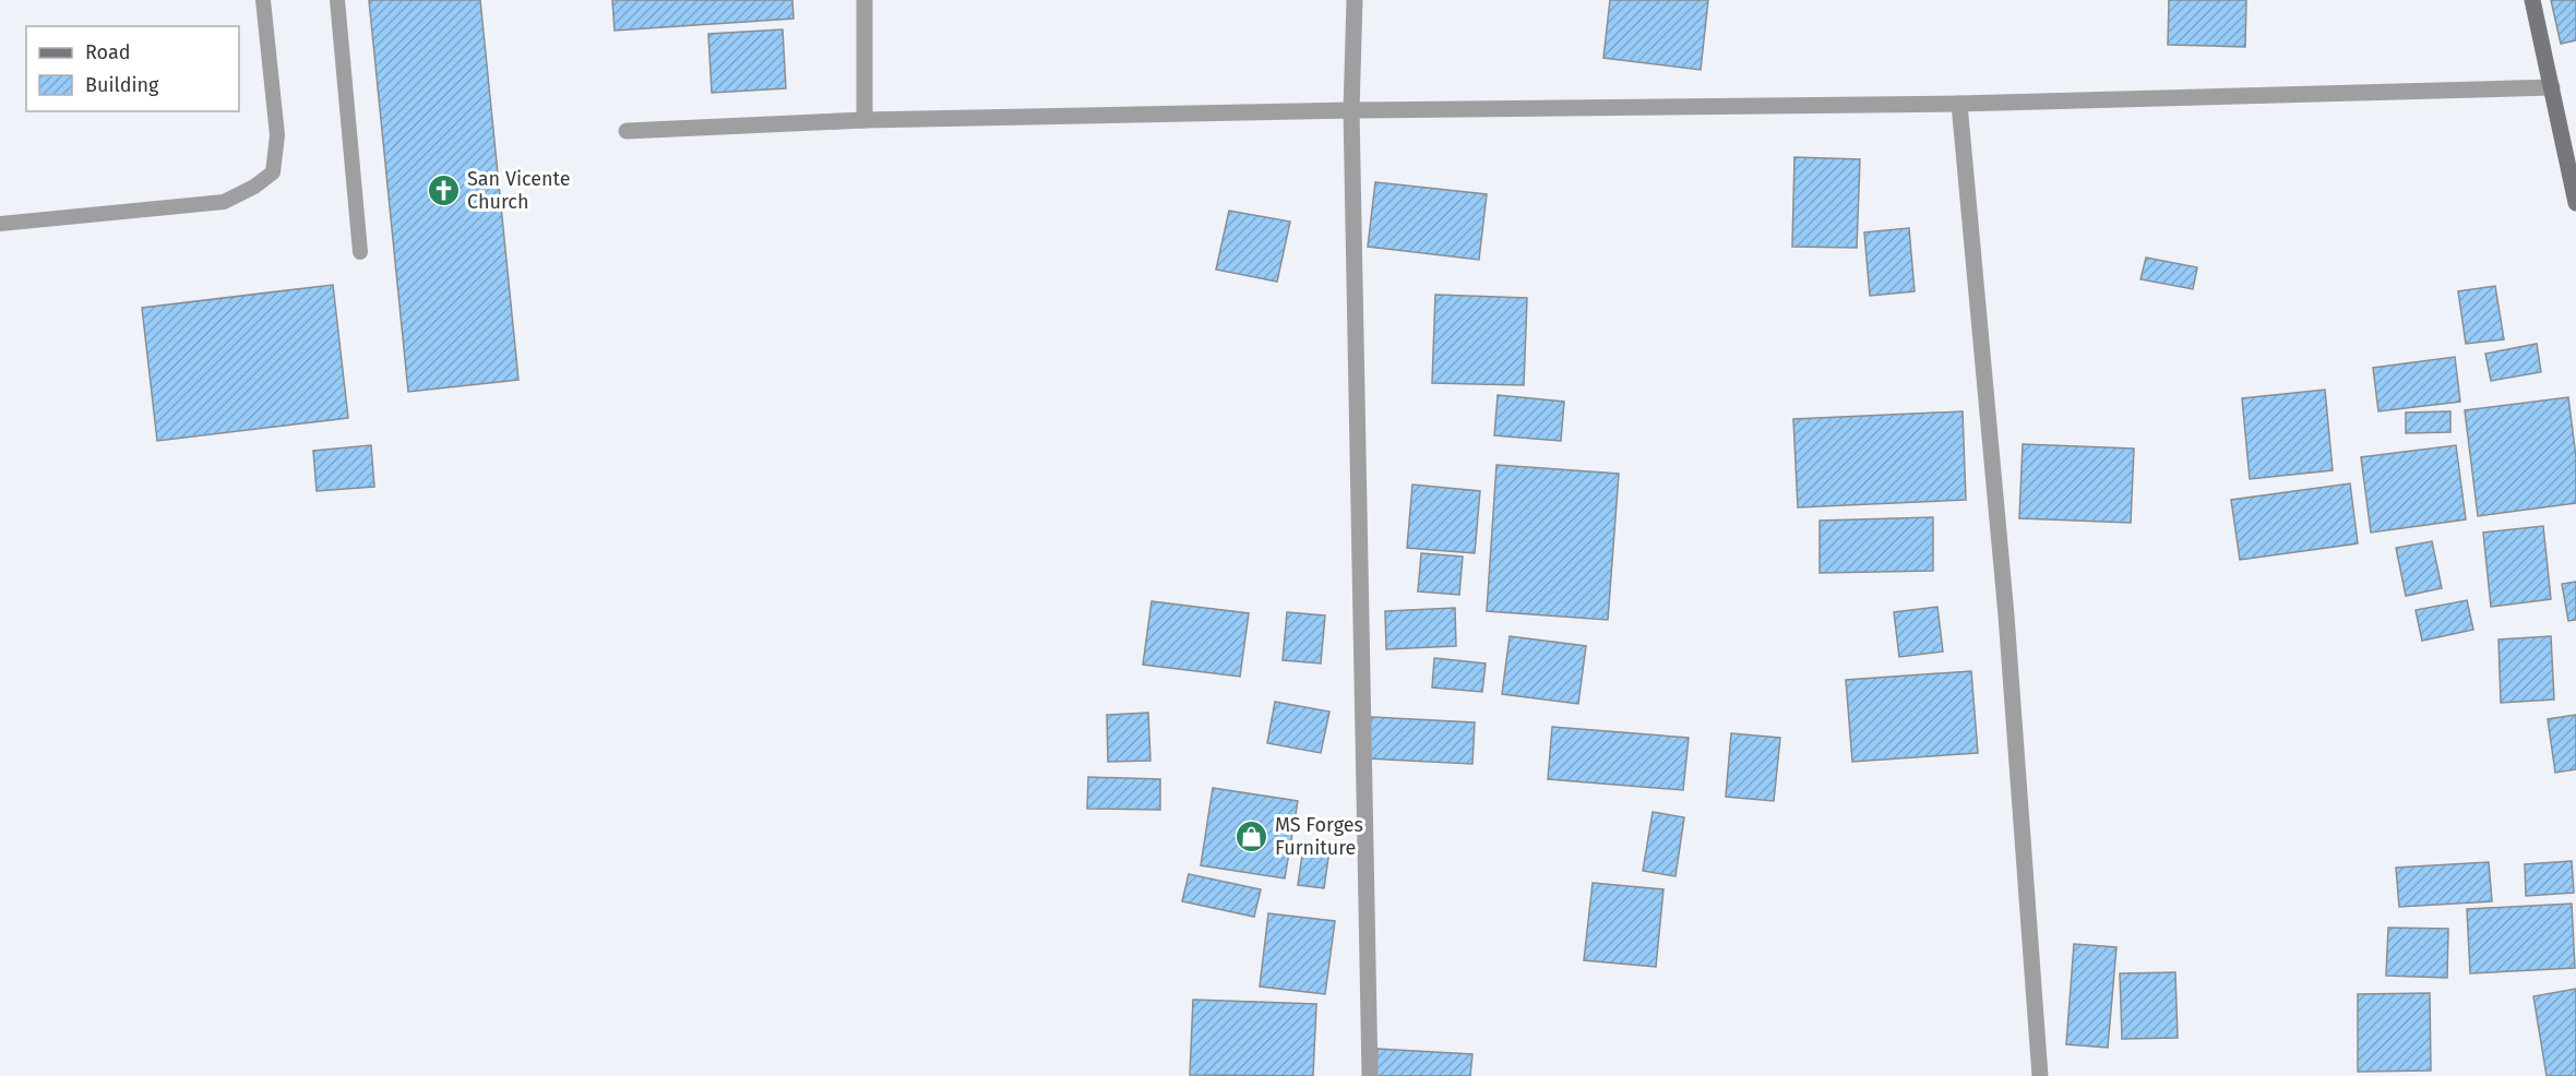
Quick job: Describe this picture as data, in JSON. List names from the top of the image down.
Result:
{
  "places": {
    "church": ["San Vicente Church"],
    "shop": ["MS Forges Furniture"]
  },
  "legend": ["Road", "Building"]
}
